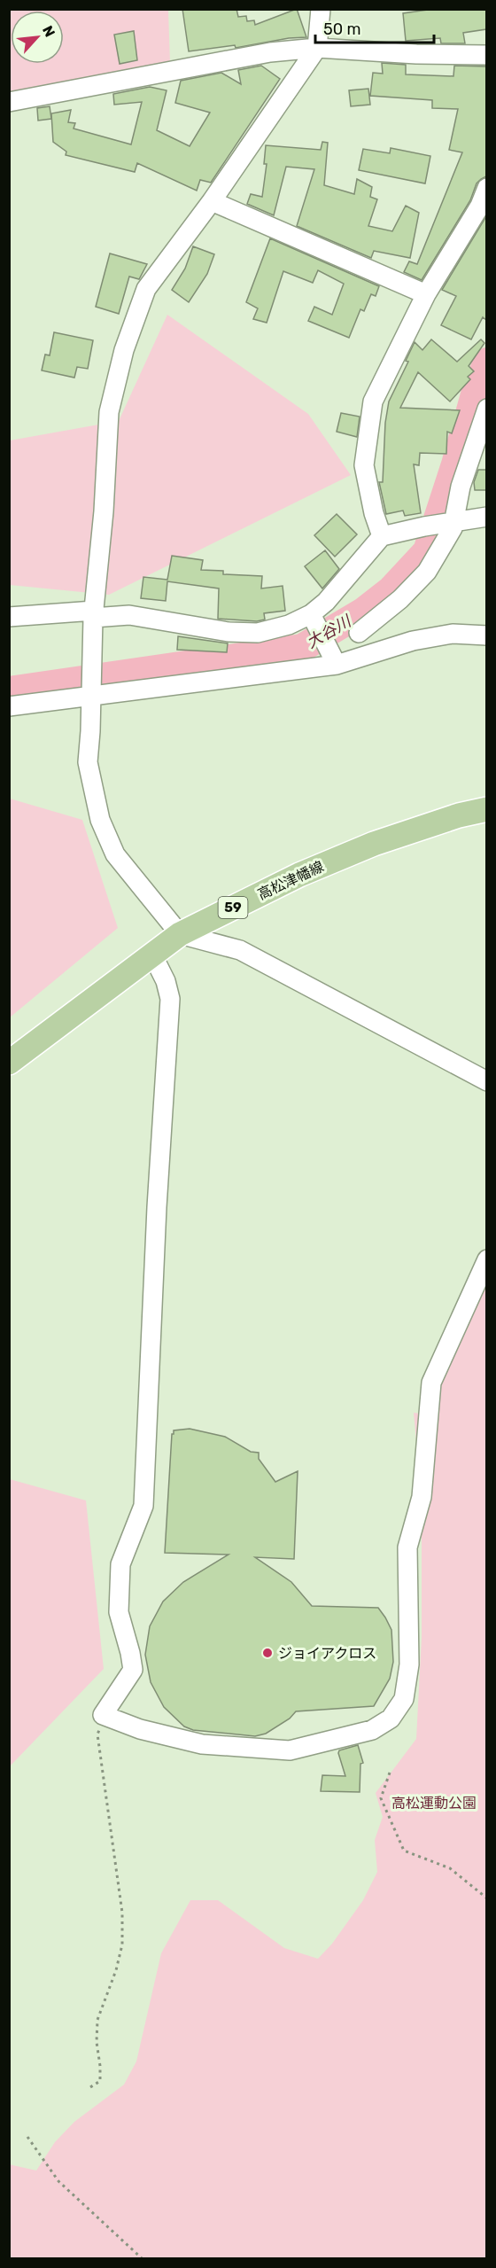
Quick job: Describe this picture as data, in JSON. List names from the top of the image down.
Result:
{
  "streets": {
    "main road": ["高松津幡線", "59"]
  },
  "water": ["大谷川"],
  "parks": ["高松運動公園"],
  "places": ["ジョイアクロス"],
  "scale_bar": "50 m",
  "north": "top right"
}
